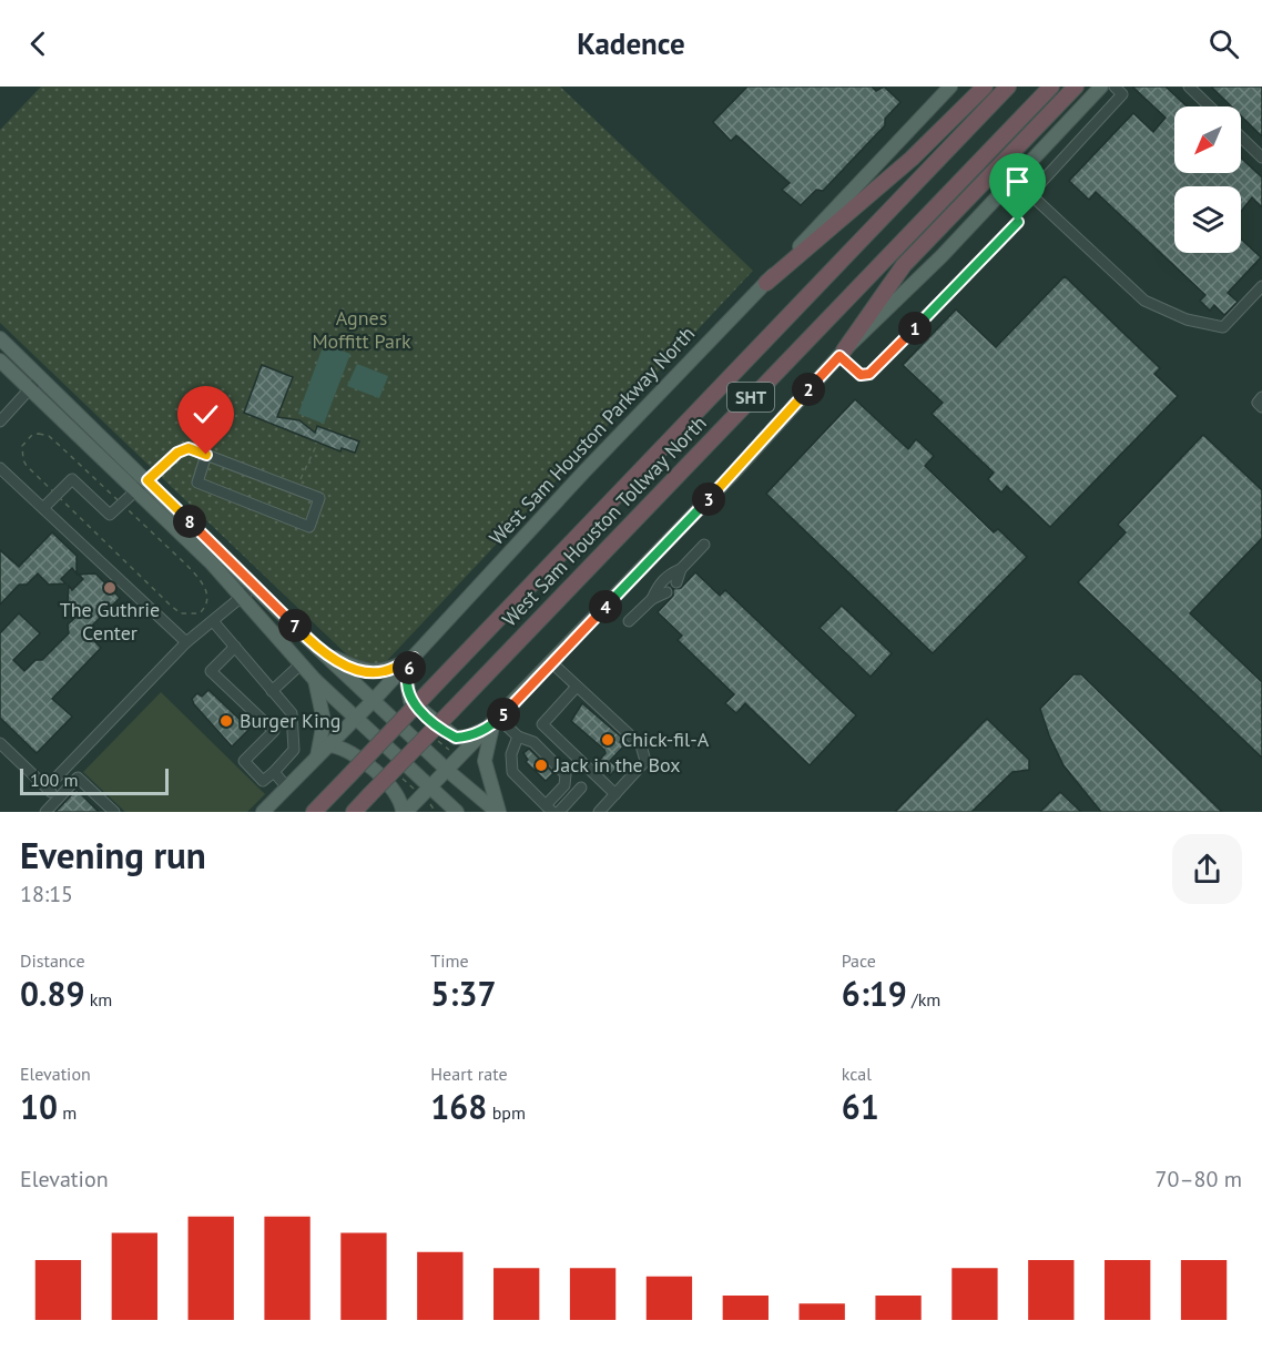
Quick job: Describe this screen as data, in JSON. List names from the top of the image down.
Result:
{
  "streets": {
    "highway": ["SHT", "West Sam Houston Tollway North"],
    "main road": ["West Sam Houston Parkway North"]
  },
  "parks": ["Agnes Moffitt Park"],
  "places": [
    "The Guthrie Center",
    "Burger King",
    "Chick-fil-A",
    "Jack in the Box"
  ],
  "scale_bar": "100 m",
  "north": "bottom left",
  "page": {
    "header": "Kadence",
    "pins": [
      "1",
      "2",
      "3",
      "8",
      "4",
      "7",
      "6",
      "5"
    ],
    "scale": "100 m",
    "heading": ["Evening run", "18:15"],
    "stats": [
      ["Distance", "0.89 km"],
      ["Time", "5:37"],
      ["Pace", "6:19 /km"],
      ["Elevation", "10 m"],
      ["Heart rate", "168 bpm"],
      ["kcal", "61"]
    ],
    "chart": ["Elevation", "70–80 m"]
  }
}
